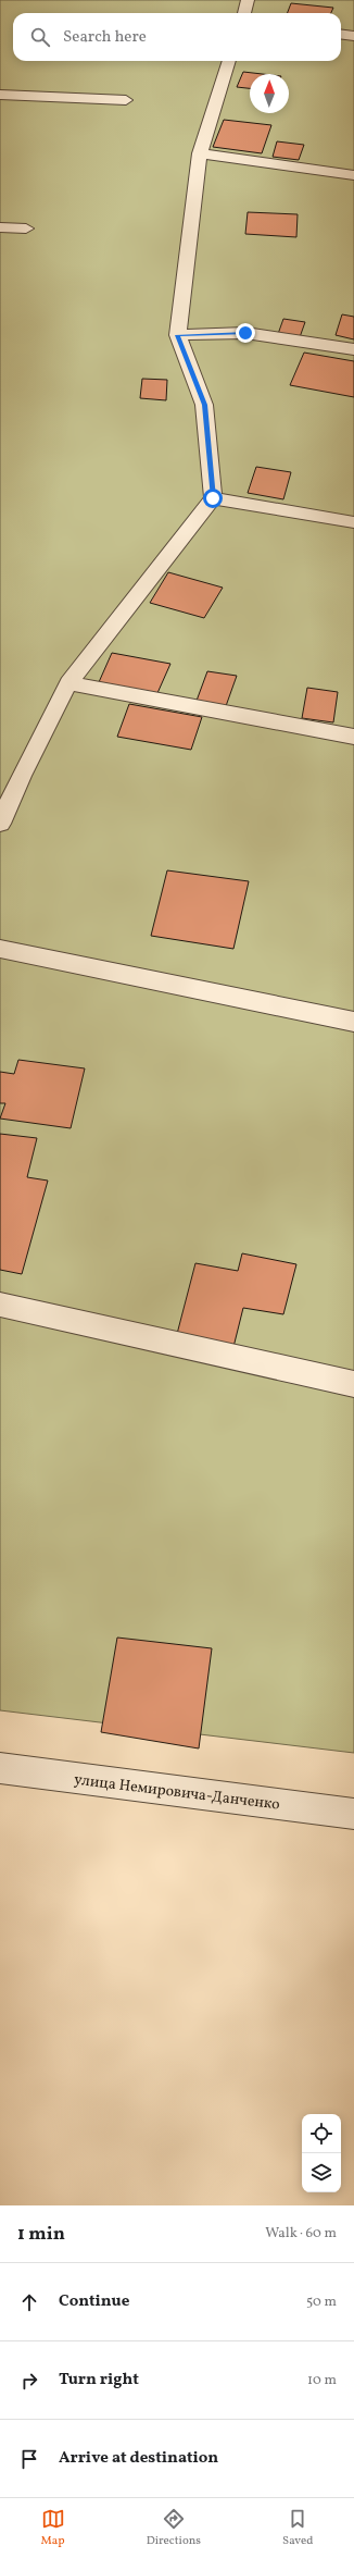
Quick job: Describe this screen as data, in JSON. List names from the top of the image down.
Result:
{
  "streets": {
    "street": ["улица Немировича-Данченко"]
  },
  "north": "top",
  "page": {
    "search": "Search here",
    "heading": ["1 min", "Walk · 60 m"],
    "list": [
      ["Continue", "50 m"],
      ["Turn right", "10 m"],
      "Arrive at destination"
    ],
    "nav": ["Map", "Directions", "Saved"]
  }
}
